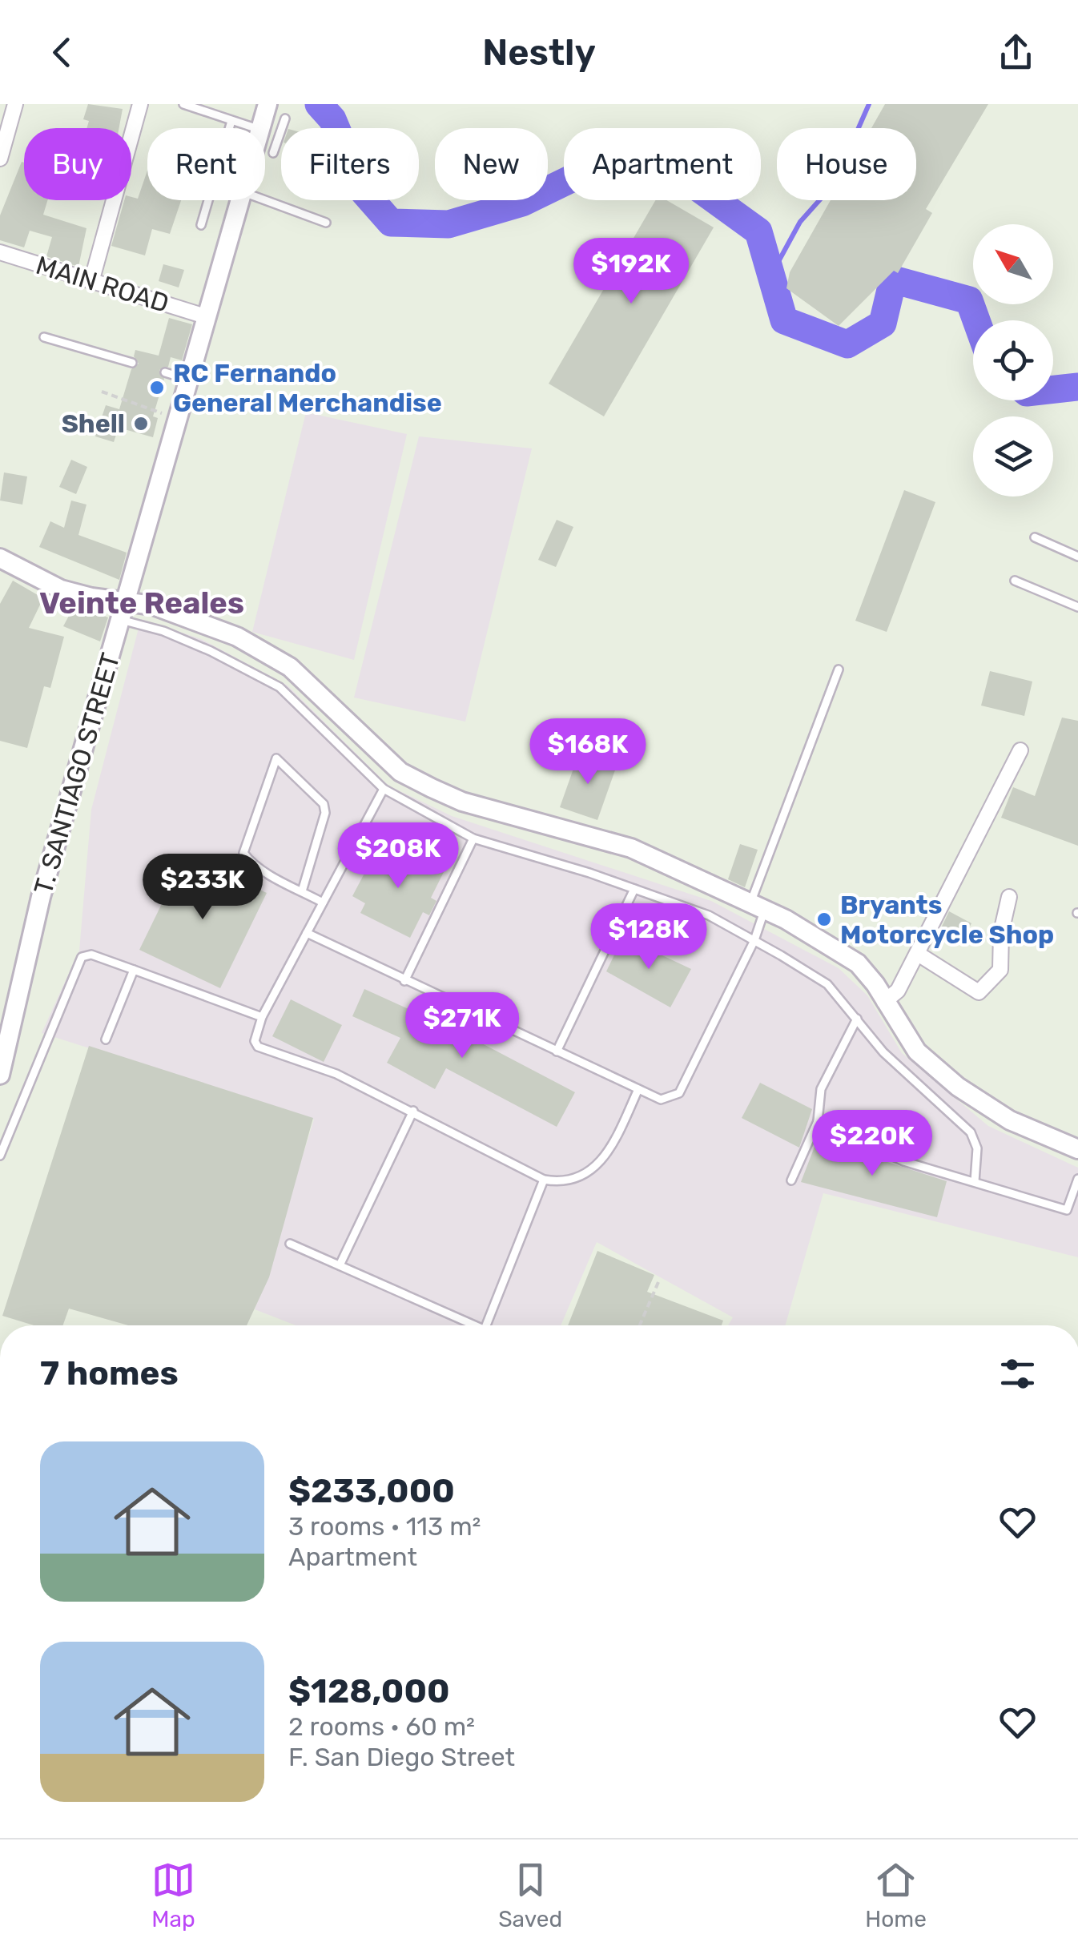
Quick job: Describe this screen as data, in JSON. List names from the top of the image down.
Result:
{
  "streets": {
    "street": ["MAIN ROAD", "T. SANTIAGO STREET"]
  },
  "crossings": [
    ["MAIN ROAD", "T. SANTIAGO STREET"]
  ],
  "districts": ["Veinte Reales"],
  "places": ["RC Fernando General Merchandise", "Shell", "Bryants Motorcycle Shop"],
  "north": "top left",
  "page": {
    "header": "Nestly",
    "chip": [
      "Buy",
      "Rent",
      "Filters",
      "New",
      "Apartment",
      "House"
    ],
    "price": [
      "$192K",
      "$168K",
      "$208K",
      "$233K",
      "$128K",
      "$271K",
      "$220K"
    ],
    "heading": "7 homes",
    "list": [
      {
        "name": "$233,000",
        "note": "3 rooms · 113 m² · Apartment"
      },
      {
        "name": "$128,000",
        "note": "2 rooms · 60 m² · F. San Diego Street"
      }
    ],
    "tabs": ["Map", "Saved", "Home"]
  }
}
